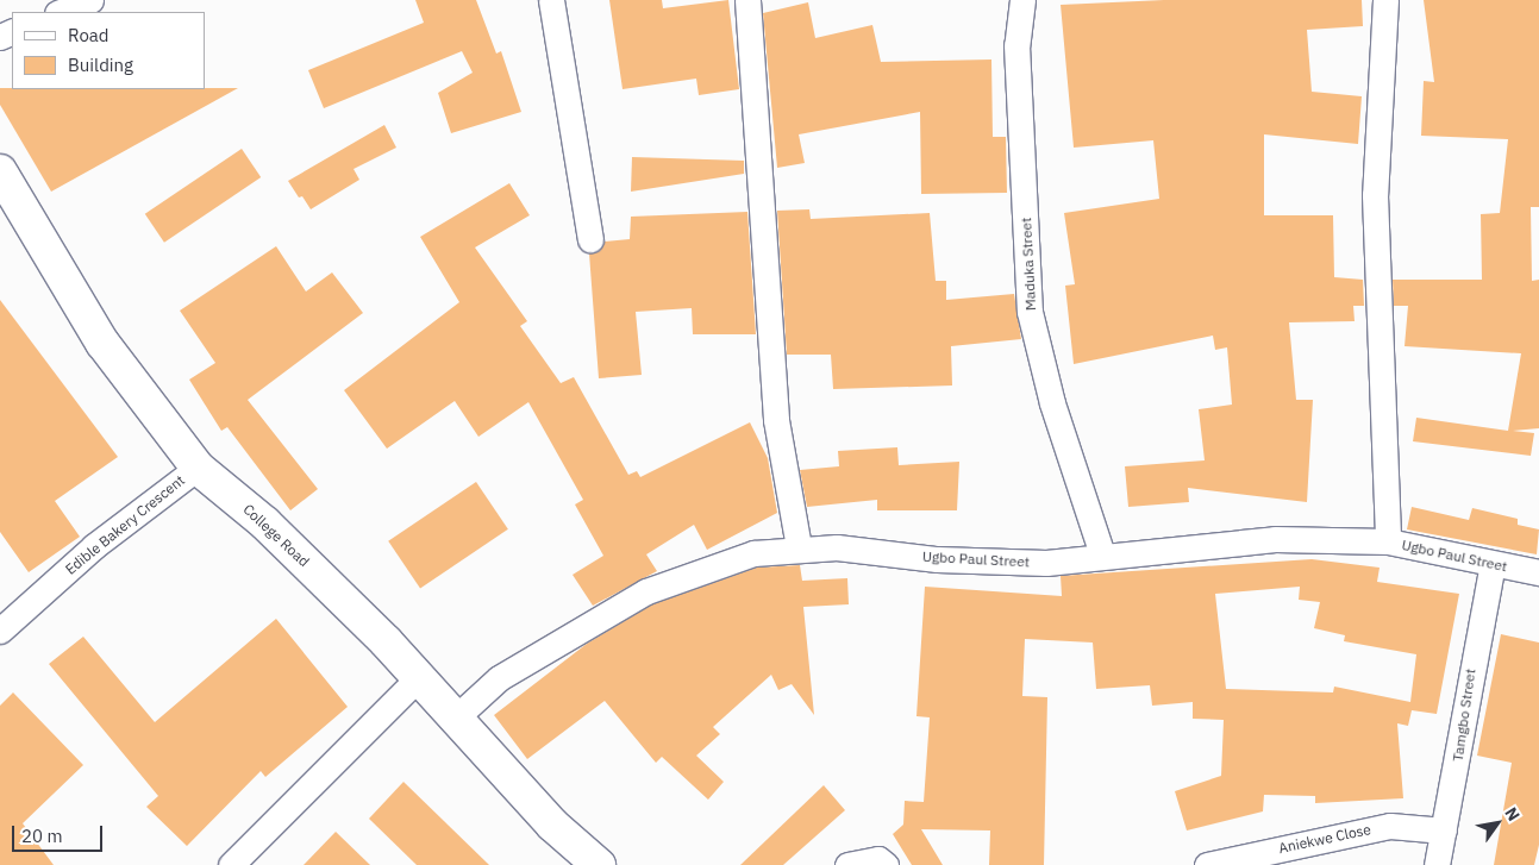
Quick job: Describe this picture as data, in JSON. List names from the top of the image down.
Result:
{
  "streets": {
    "main road": ["College Road"],
    "street": [
      "Maduka Street",
      "Edible Bakery Crescent",
      "Ugbo Paul Street",
      "Tamgbo Street",
      "Aniekwe Close"
    ]
  },
  "crossings": [
    ["Maduka Street", "Ugbo Paul Street"],
    ["Edible Bakery Crescent", "College Road"],
    ["College Road", "Ugbo Paul Street"],
    ["Ugbo Paul Street", "Tamgbo Street"],
    ["Tamgbo Street", "Aniekwe Close"]
  ],
  "legend": ["Road", "Building"],
  "scale_bar": "20 m",
  "north": "top right"
}
